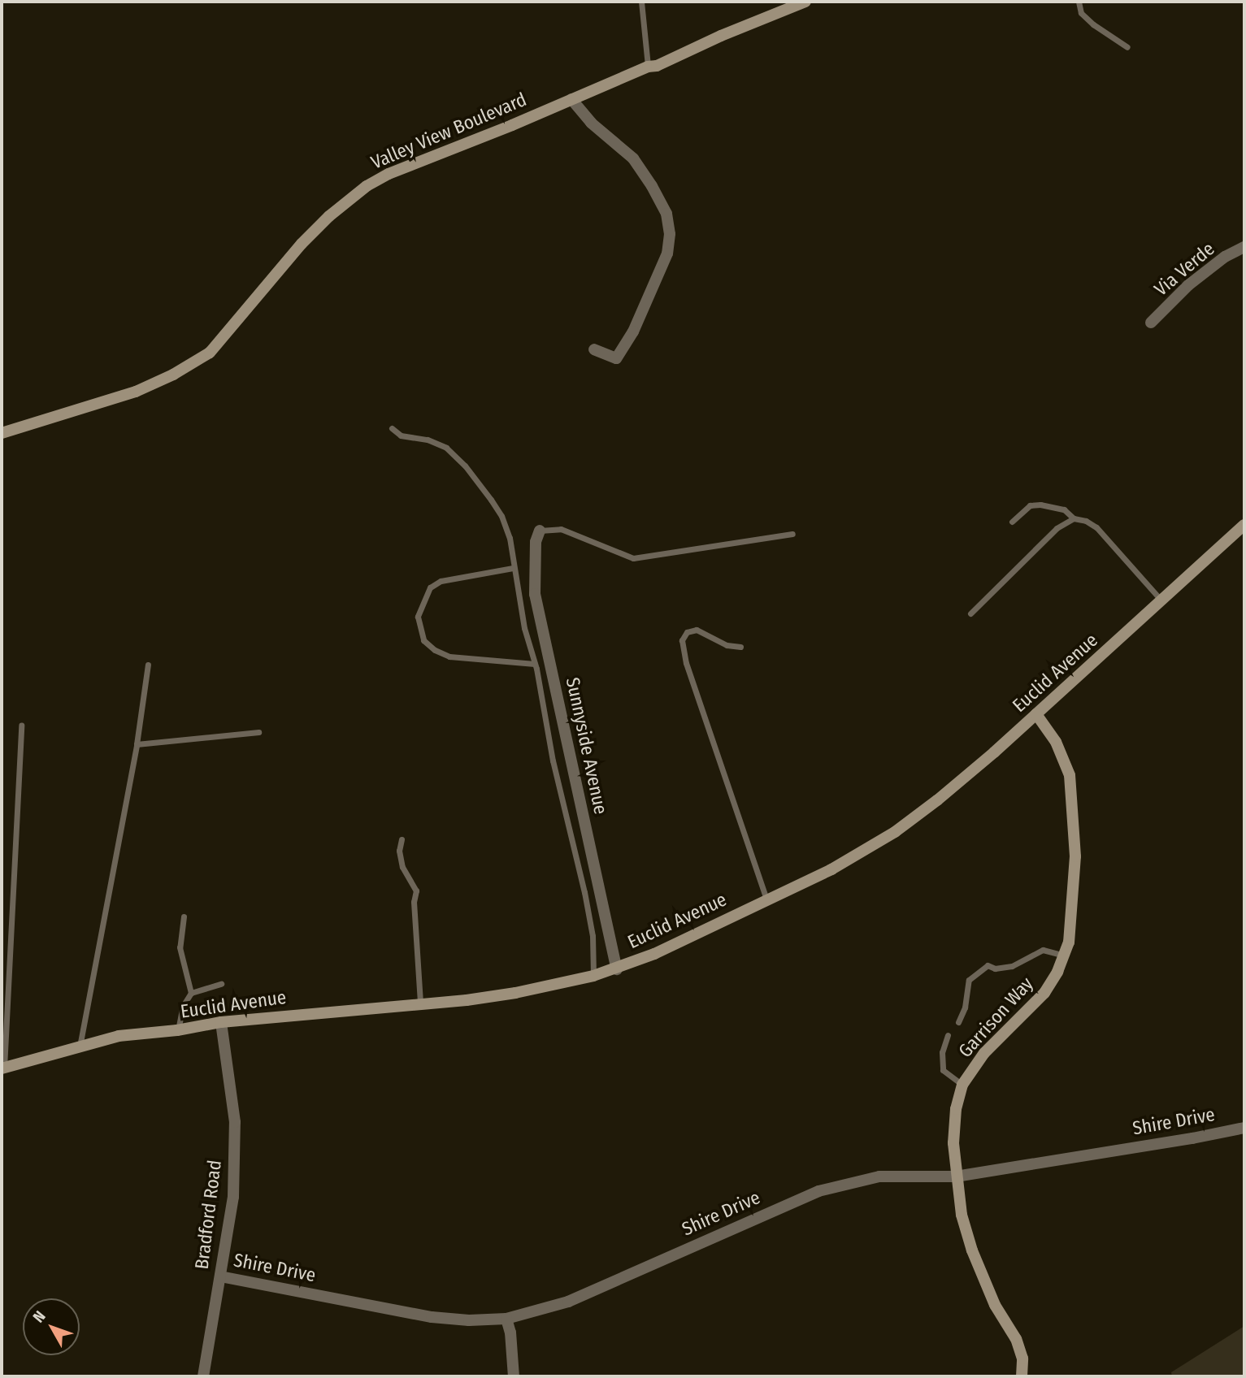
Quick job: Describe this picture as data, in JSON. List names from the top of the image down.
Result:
{
  "streets": {
    "street": [
      "Valley View Boulevard",
      "Via Verde",
      "Euclid Avenue",
      "Sunnyside Avenue",
      "Garrison Way",
      "Shire Drive",
      "Bradford Road"
    ]
  },
  "crossings": [
    ["Euclid Avenue", "Sunnyside Avenue"],
    ["Euclid Avenue", "Garrison Way"],
    ["Euclid Avenue", "Bradford Road"],
    ["Garrison Way", "Shire Drive"],
    ["Shire Drive", "Bradford Road"]
  ],
  "north": "top left"
}
